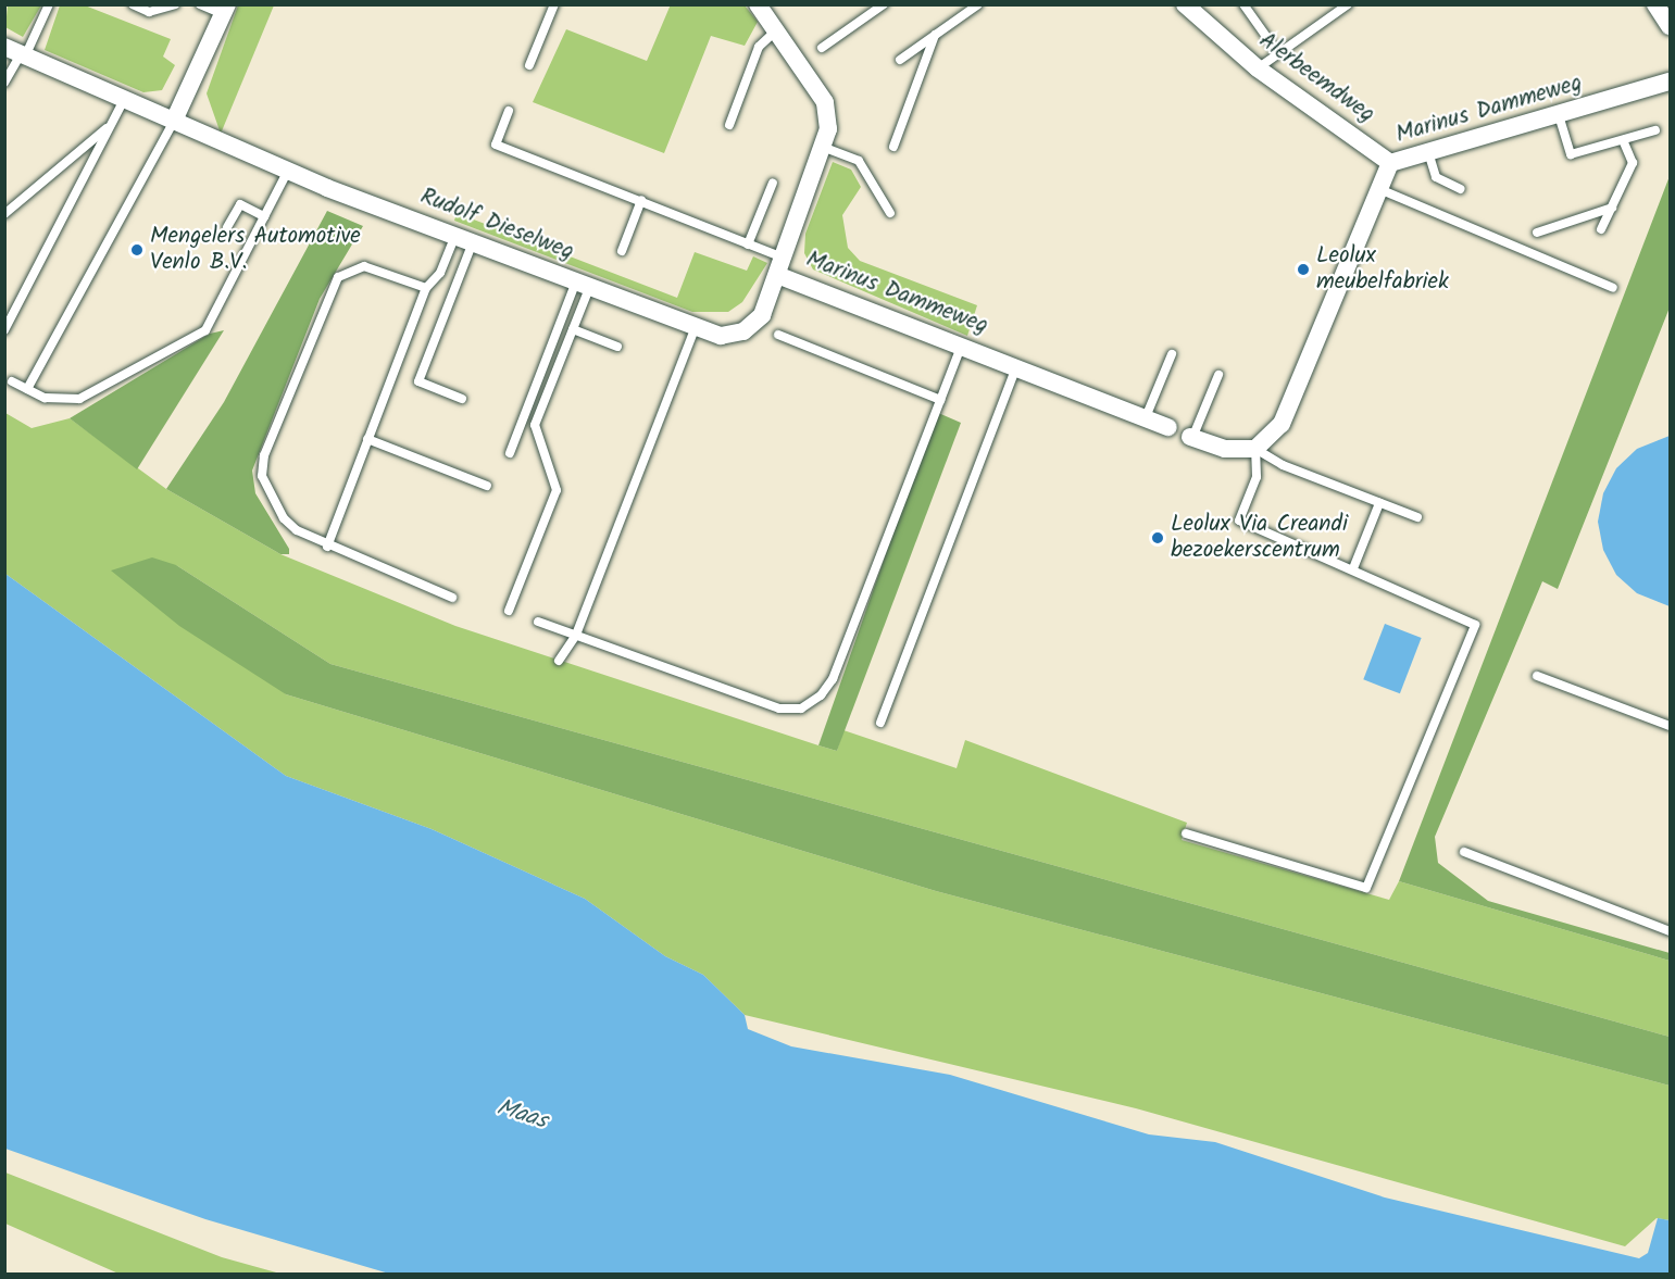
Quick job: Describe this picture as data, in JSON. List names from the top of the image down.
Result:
{
  "streets": {
    "street": ["Alerbeemdweg", "Marinus Dammeweg", "Rudolf Dieselweg"]
  },
  "crossings": [
    ["Alerbeemdweg", "Marinus Dammeweg"],
    ["Marinus Dammeweg", "Rudolf Dieselweg"]
  ],
  "water": ["Maas"],
  "places": ["Mengelers Automotive Venlo B.V.", "Leolux meubelfabriek", "Leolux Via Creandi bezoekerscentrum"]
}
